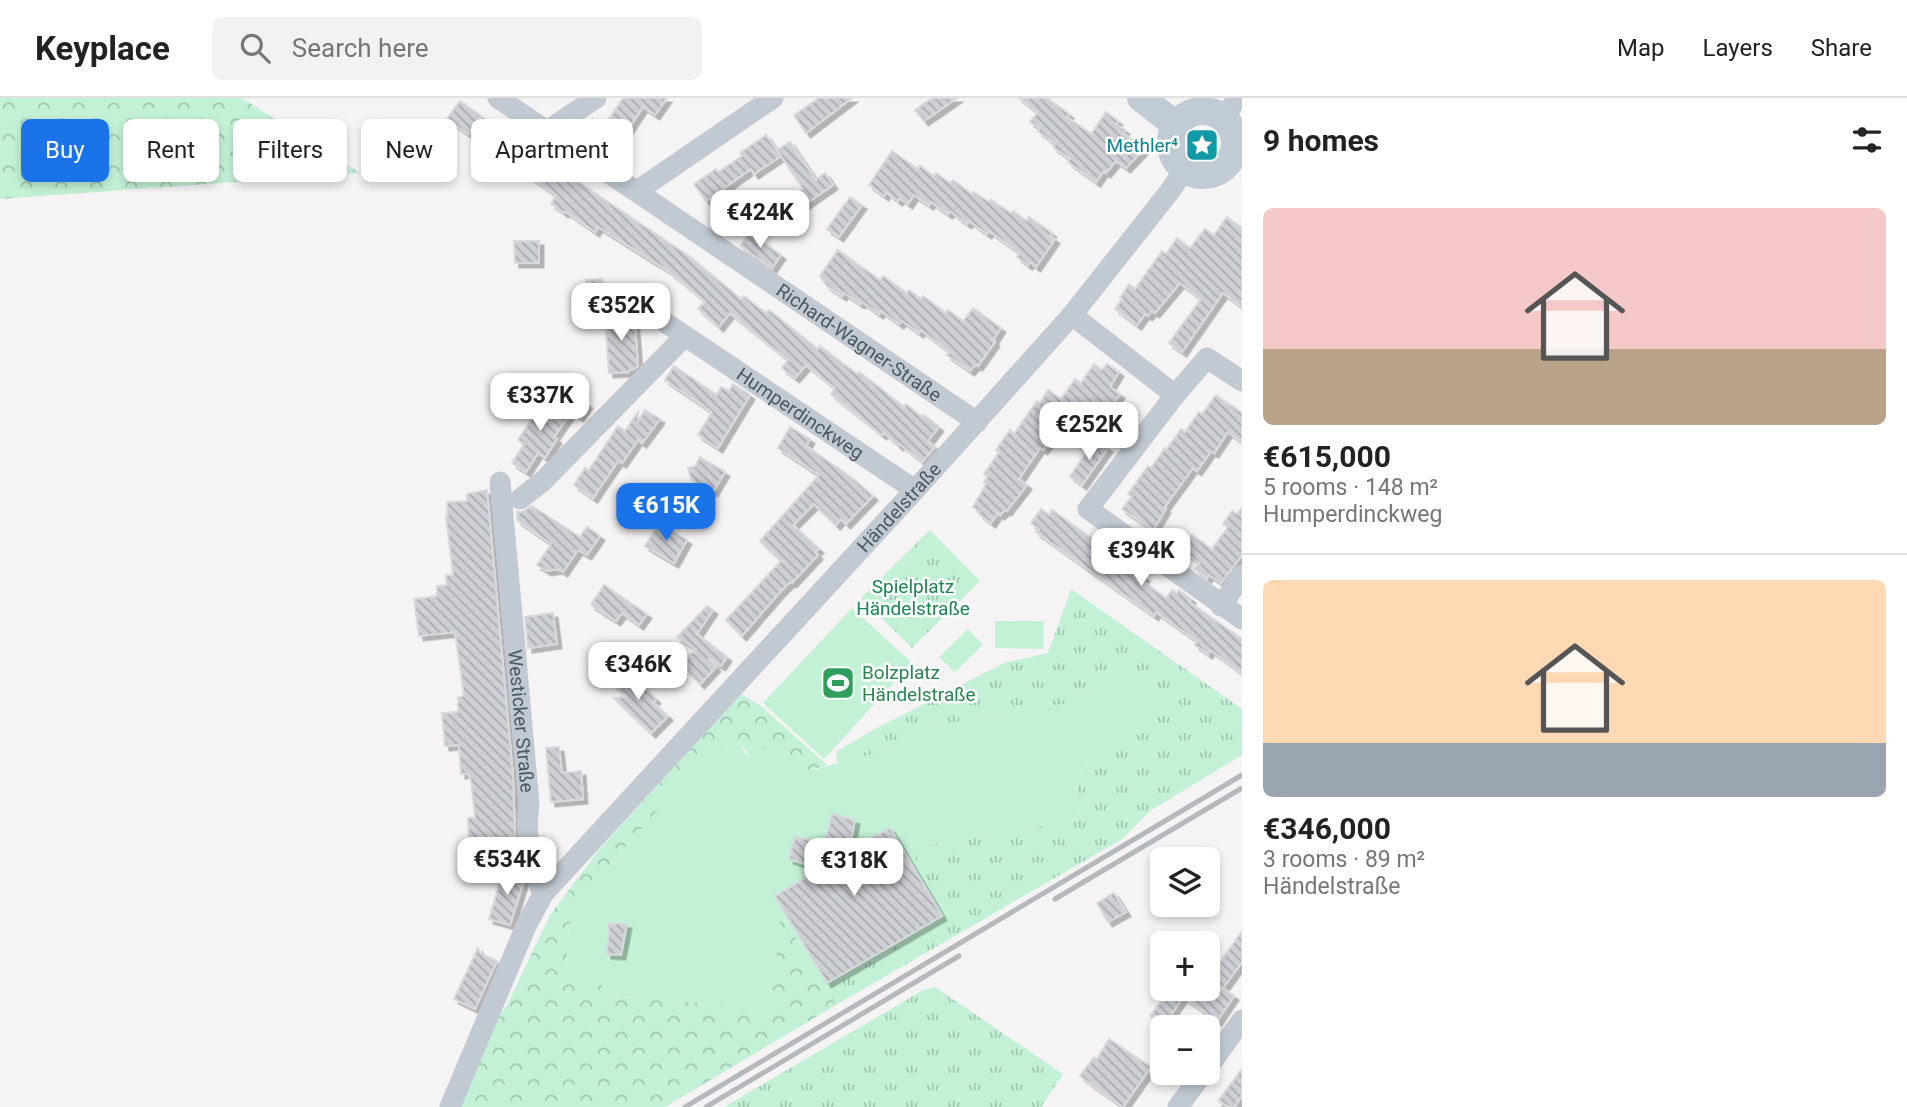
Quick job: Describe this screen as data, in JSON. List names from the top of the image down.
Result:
{
  "streets": {
    "street": [
      "Richard-Wagner-Straße",
      "Humperdinckweg",
      "Händelstraße",
      "Westicker Straße"
    ]
  },
  "crossings": [
    ["Richard-Wagner-Straße", "Händelstraße"],
    ["Humperdinckweg", "Händelstraße"],
    ["Händelstraße", "Westicker Straße"]
  ],
  "parks": ["Spielplatz Händelstraße"],
  "places": {
    "place": ["Methler⁴"],
    "sports": ["Bolzplatz Händelstraße"]
  },
  "page": {
    "header": "Keyplace",
    "search": "Search here",
    "nav": ["Map", "Layers", "Share"],
    "heading": "9 homes",
    "chip": [
      "Buy",
      "Rent",
      "Filters",
      "New",
      "Apartment"
    ],
    "list": [
      {
        "name": "€615,000",
        "note": "5 rooms · 148 m² · Humperdinckweg"
      },
      {
        "name": "€346,000",
        "note": "3 rooms · 89 m² · Händelstraße"
      }
    ],
    "price": [
      "€424K",
      "€352K",
      "€337K",
      "€252K",
      "€615K",
      "€394K",
      "€346K",
      "€534K",
      "€318K"
    ],
    "map_buttons": ["+", "−"]
  }
}
